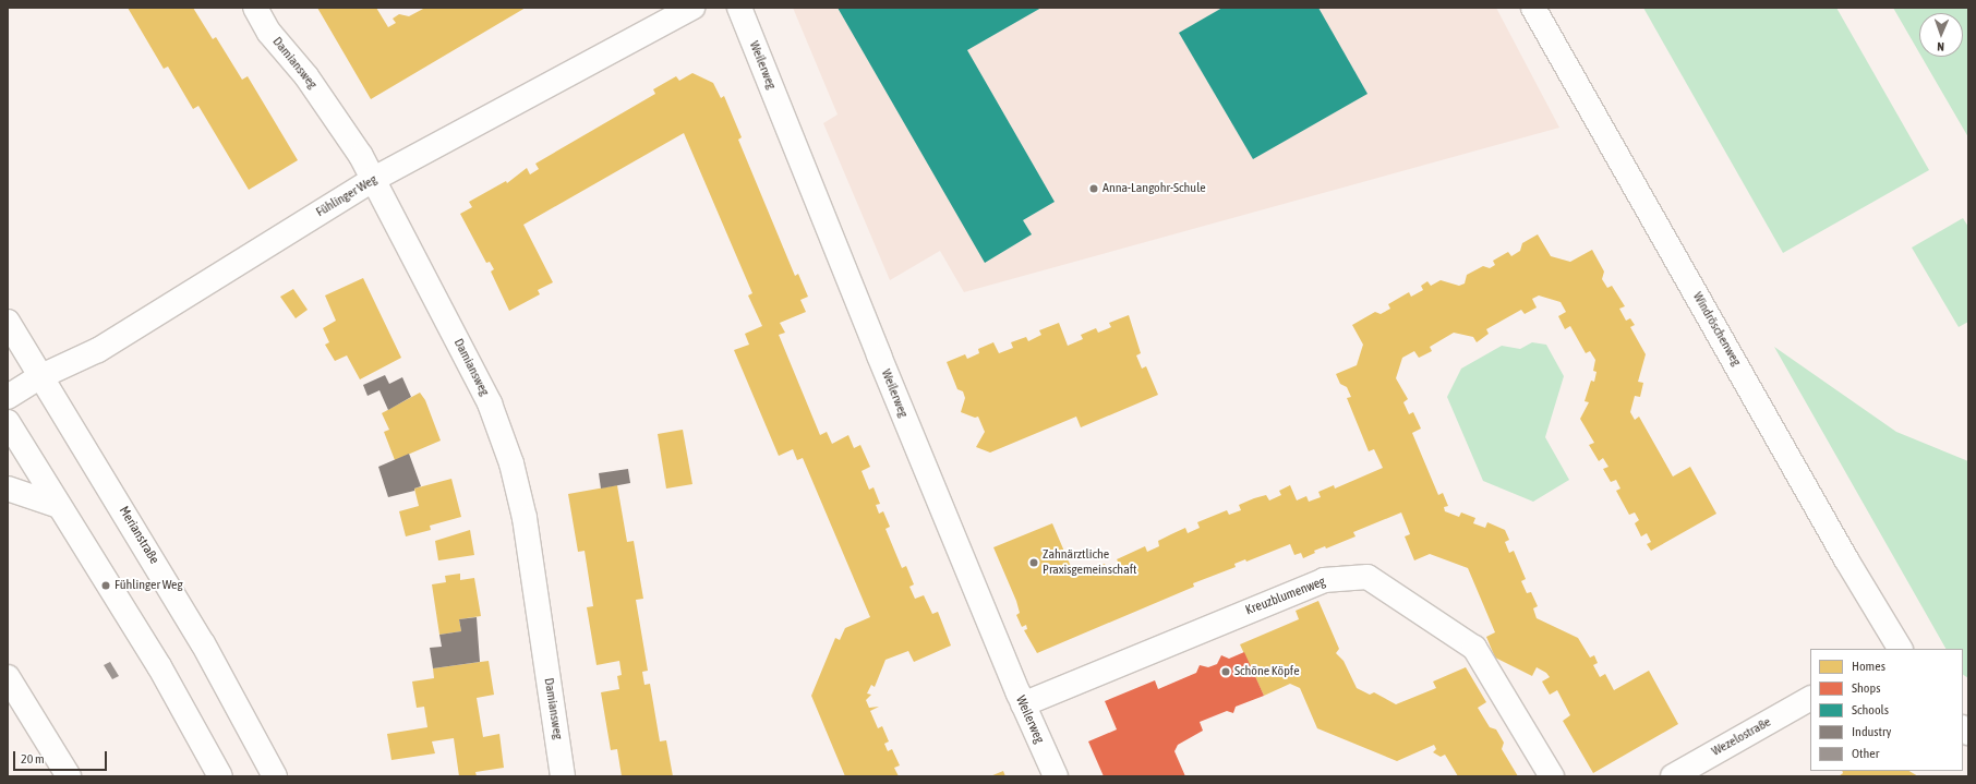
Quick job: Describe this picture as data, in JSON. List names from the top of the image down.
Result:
{
  "streets": {
    "street": [
      "Damiansweg",
      "Weilerweg",
      "Fühlinger Weg",
      "Windröschenweg",
      "Merianstraße",
      "Kreuzblumenweg",
      "Wezelostraße"
    ]
  },
  "crossings": [
    ["Damiansweg", "Fühlinger Weg"],
    ["Weilerweg", "Kreuzblumenweg"],
    ["Fühlinger Weg", "Merianstraße"]
  ],
  "places": [
    "Anna-Langohr-Schule",
    "Zahnärztliche Praxisgemeinschaft",
    "Fühlinger Weg",
    "Schöne Köpfe"
  ],
  "legend": [
    "Homes",
    "Shops",
    "Schools",
    "Industry",
    "Other"
  ],
  "scale_bar": "20 m",
  "north": "bottom"
}
